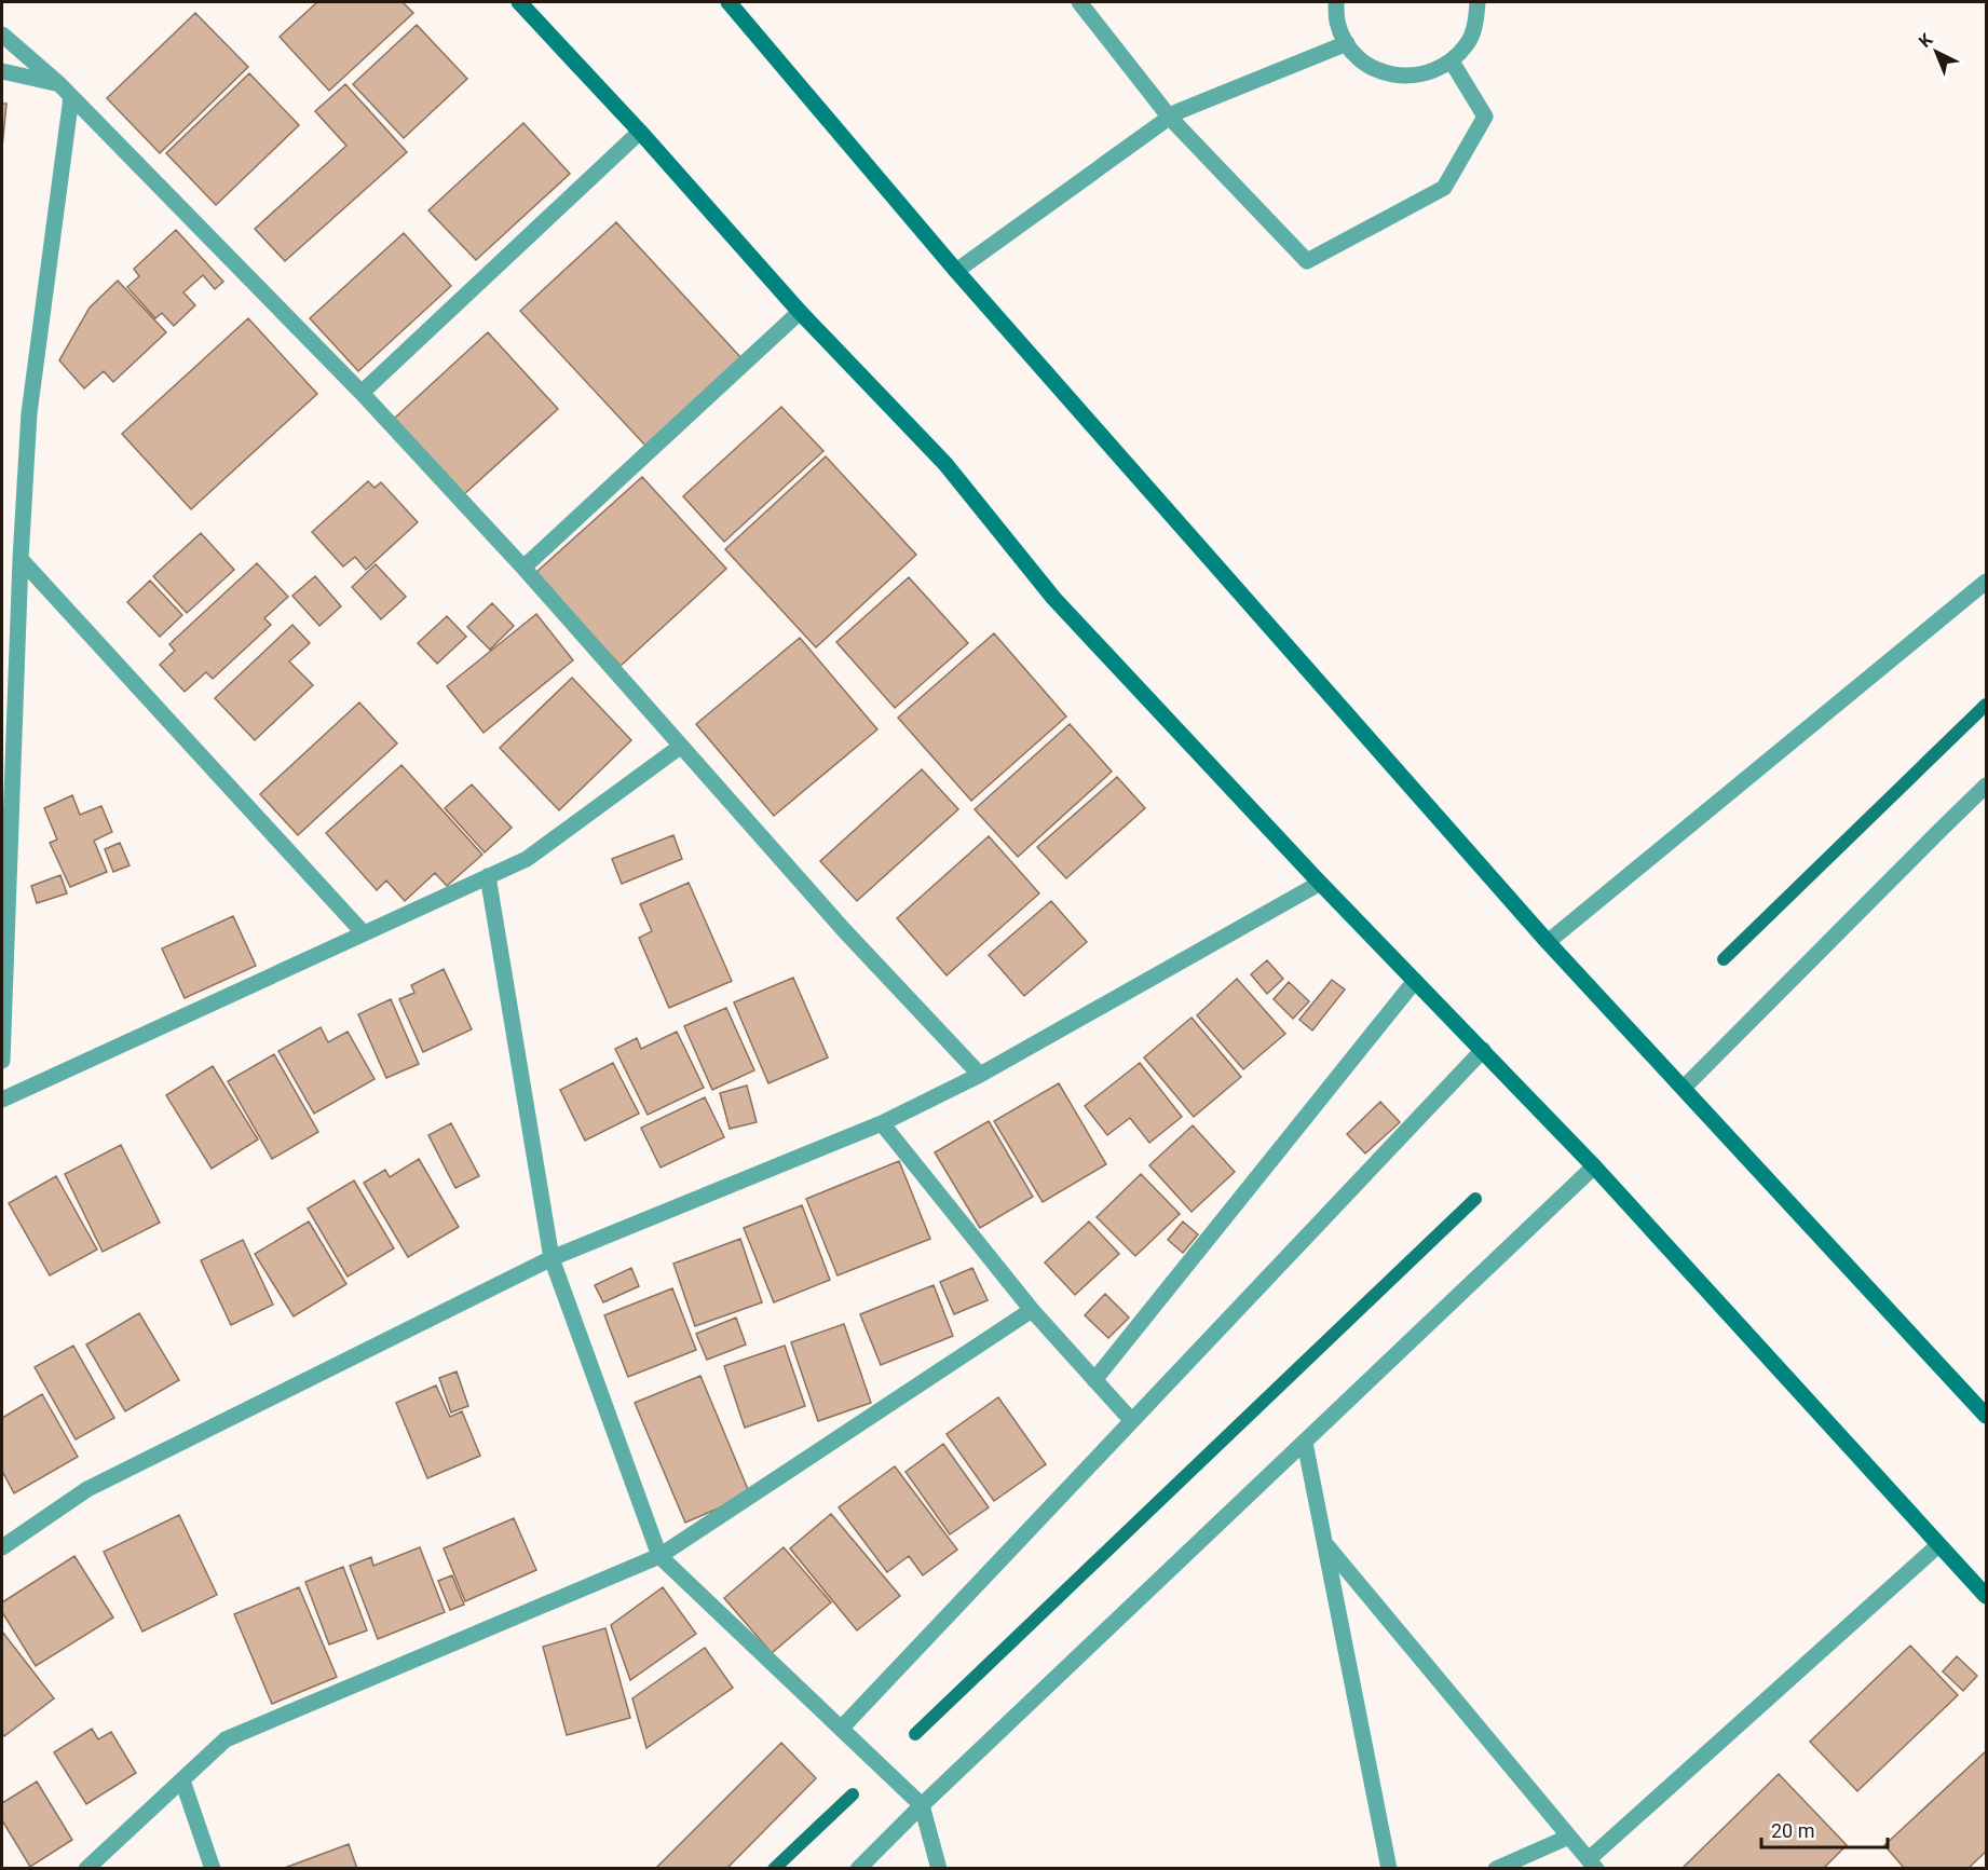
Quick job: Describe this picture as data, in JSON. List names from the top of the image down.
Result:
{
  "scale_bar": "20 m",
  "north": "top left"
}
